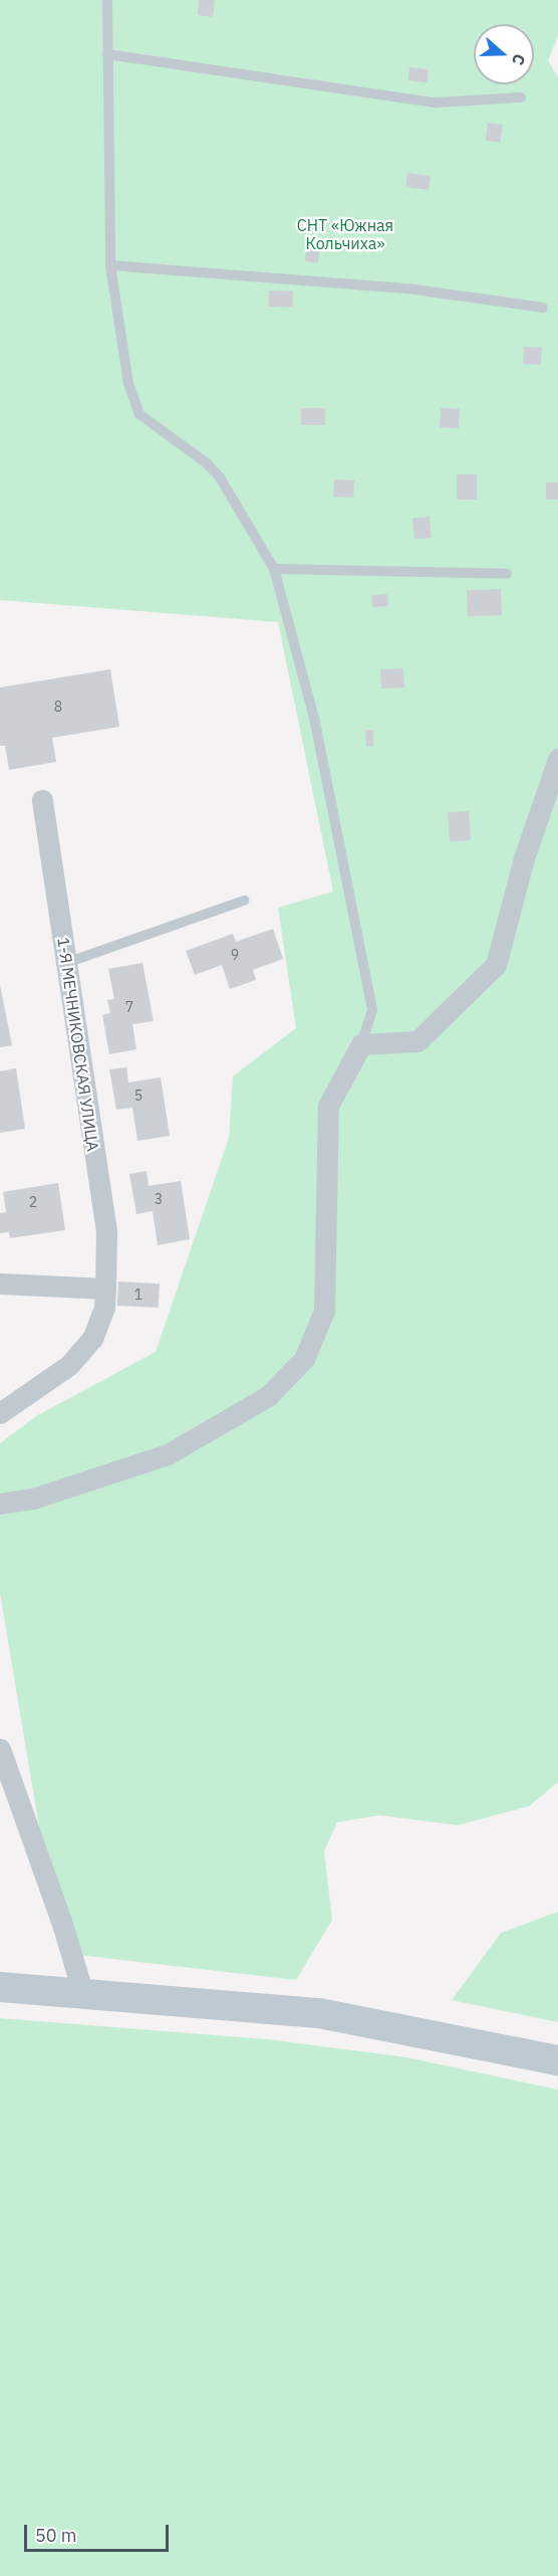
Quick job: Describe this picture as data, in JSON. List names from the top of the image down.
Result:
{
  "streets": {
    "street": ["1-Я МЕЧНИКОВСКАЯ УЛИЦА"]
  },
  "parks": ["СНТ «Южная Кольчиха»"],
  "house_numbers": [
    "8",
    "9",
    "7",
    "5",
    "3",
    "2",
    "1"
  ],
  "scale_bar": "50 m",
  "north": "right"
}
